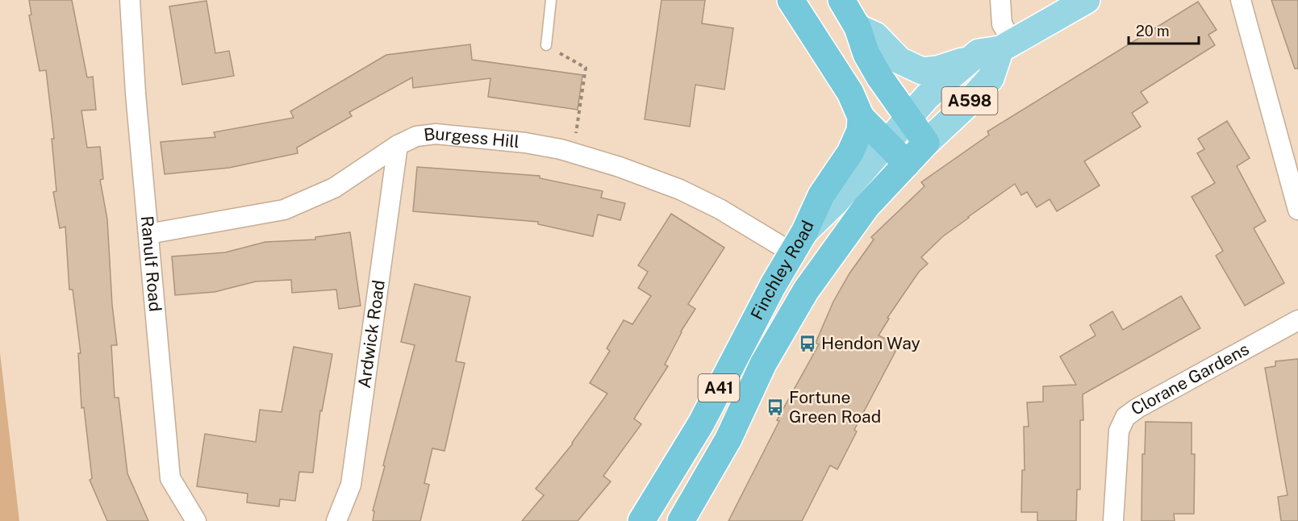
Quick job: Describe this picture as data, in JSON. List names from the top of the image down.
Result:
{
  "streets": {
    "highway": ["Finchley Road", "A41"],
    "main road": ["A598"],
    "street": [
      "Burgess Hill",
      "Ranulf Road",
      "Ardwick Road",
      "Clorane Gardens"
    ]
  },
  "crossings": [
    ["Burgess Hill", "Ranulf Road"],
    ["Burgess Hill", "Finchley Road"],
    ["Burgess Hill", "Ardwick Road"],
    ["Burgess Hill", "A41"],
    ["Finchley Road", "A41"]
  ],
  "places": {
    "bus stop": ["Hendon Way", "Fortune Green Road"]
  },
  "scale_bar": "20 m"
}
